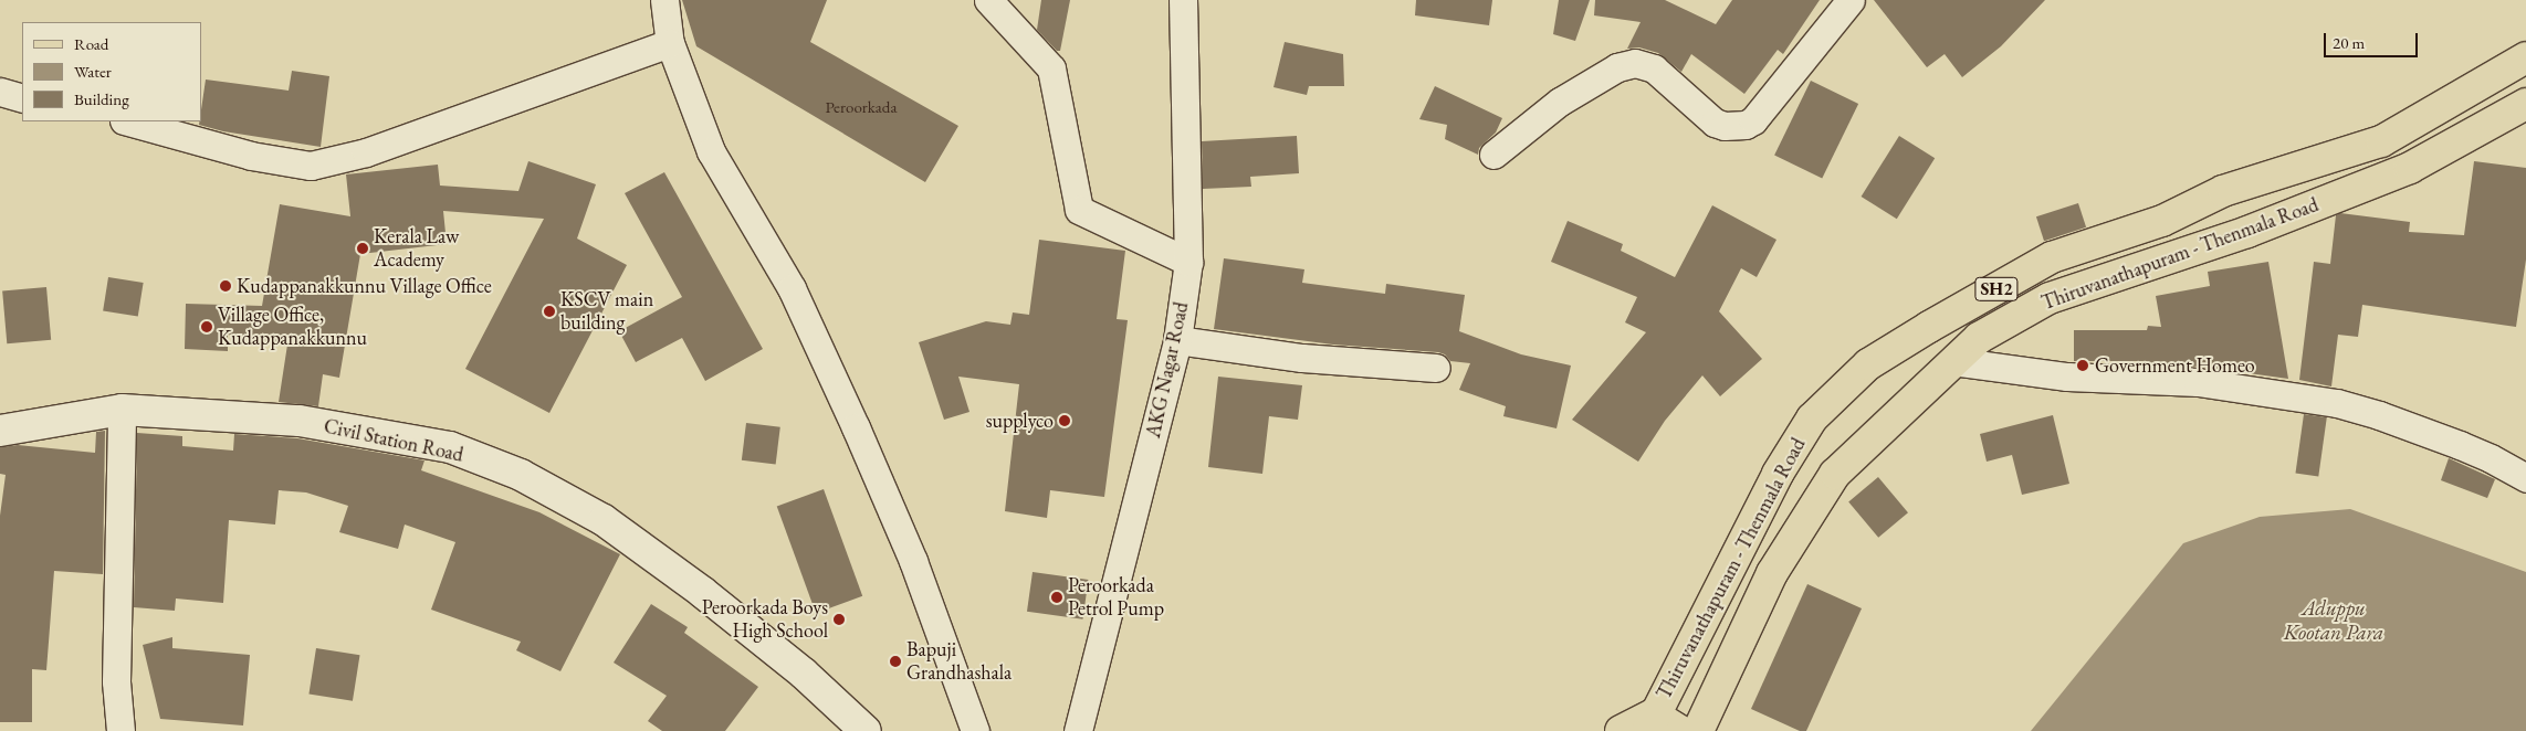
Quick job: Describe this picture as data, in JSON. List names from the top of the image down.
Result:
{
  "streets": {
    "main road": ["Thiruvanathapuram - Thenmala Road", "SH2", "Civil Station Road"],
    "street": ["AKG Nagar Road"]
  },
  "water": ["Aduppu Kootan Para"],
  "places": [
    "Kerala Law Academy",
    "Kudappanakkunnu Village Office",
    "KSCV main building",
    "Village Office, Kudappanakkunnu",
    "Government Homeo",
    "supplyco",
    "Peroorkada Petrol Pump",
    "Peroorkada Boys High School",
    "Bapuji Grandhashala"
  ],
  "house_numbers": ["Peroorkada"],
  "legend": ["Road", "Water", "Building"],
  "scale_bar": "20 m"
}
